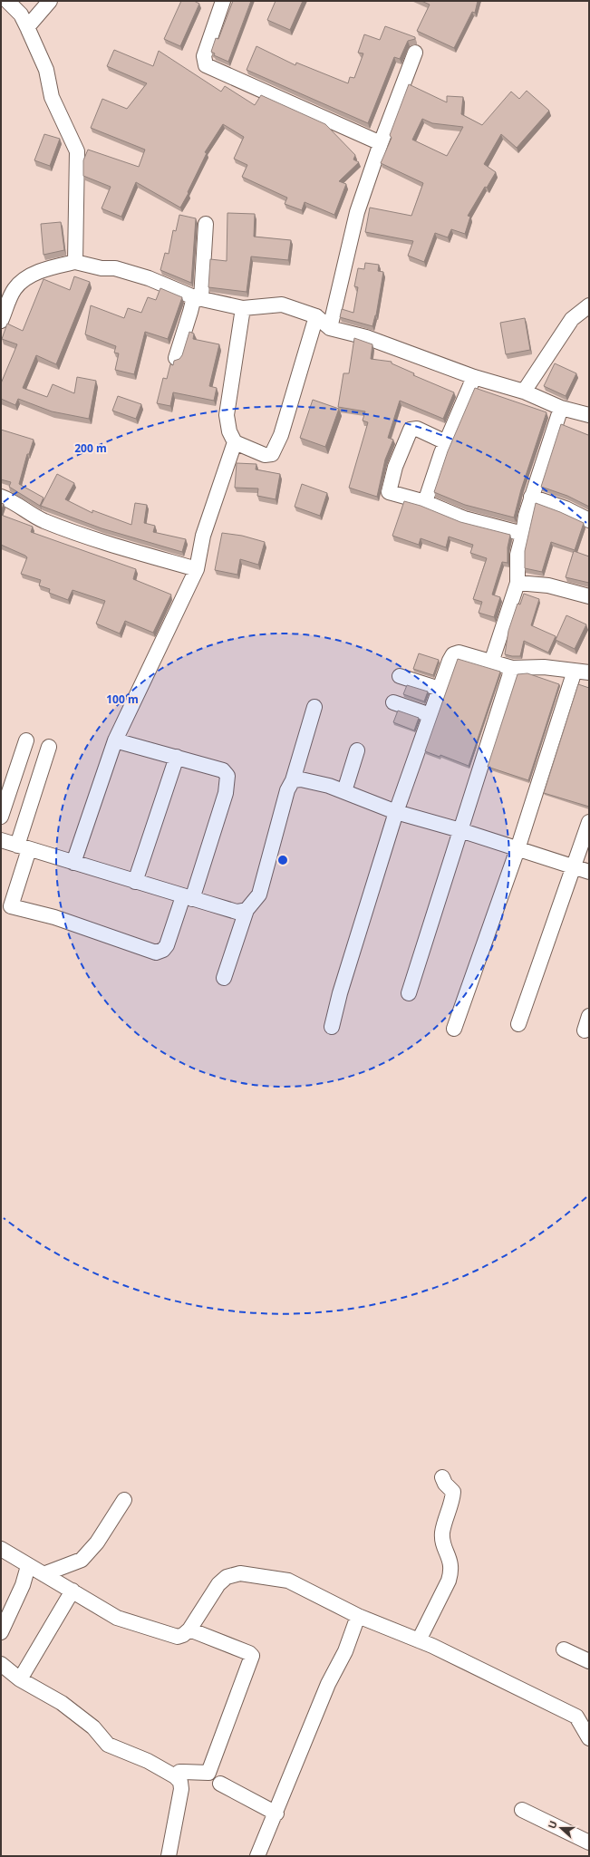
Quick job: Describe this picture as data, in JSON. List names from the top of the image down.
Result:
{
  "north": "left",
  "rings": ["200 m", "100 m"]
}
